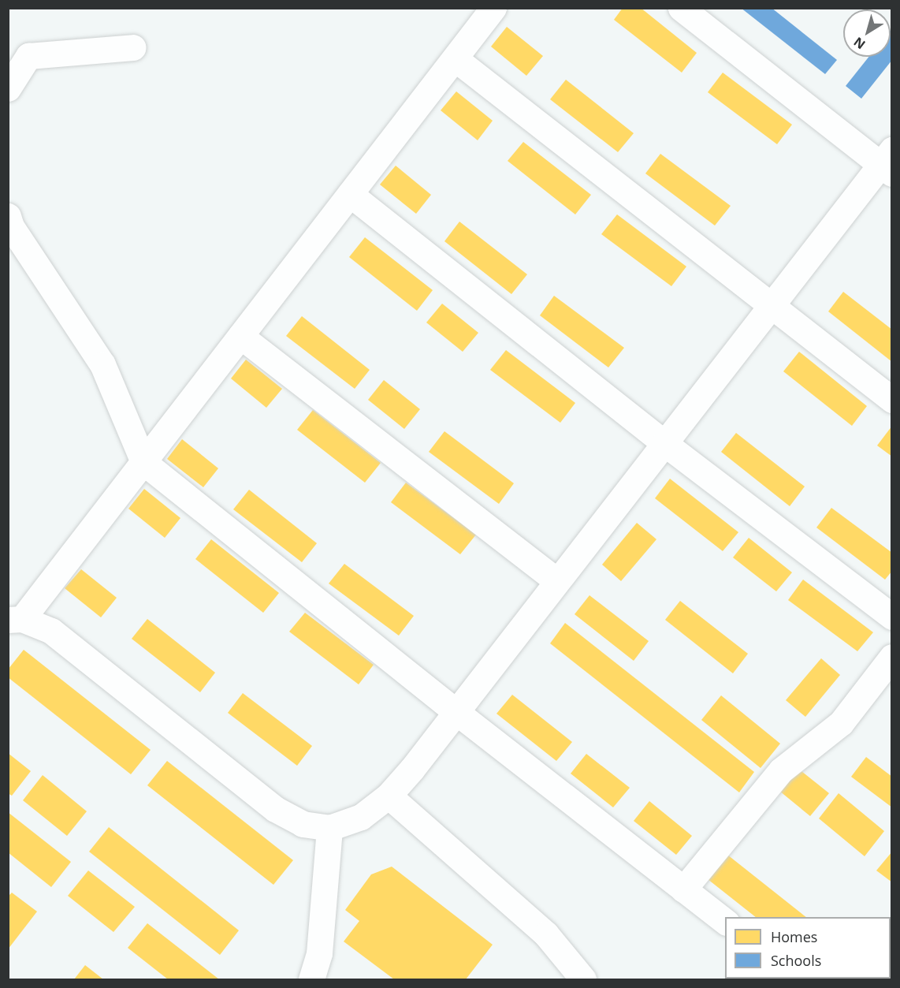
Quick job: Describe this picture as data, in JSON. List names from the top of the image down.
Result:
{
  "legend": ["Homes", "Schools"],
  "north": "bottom left"
}
